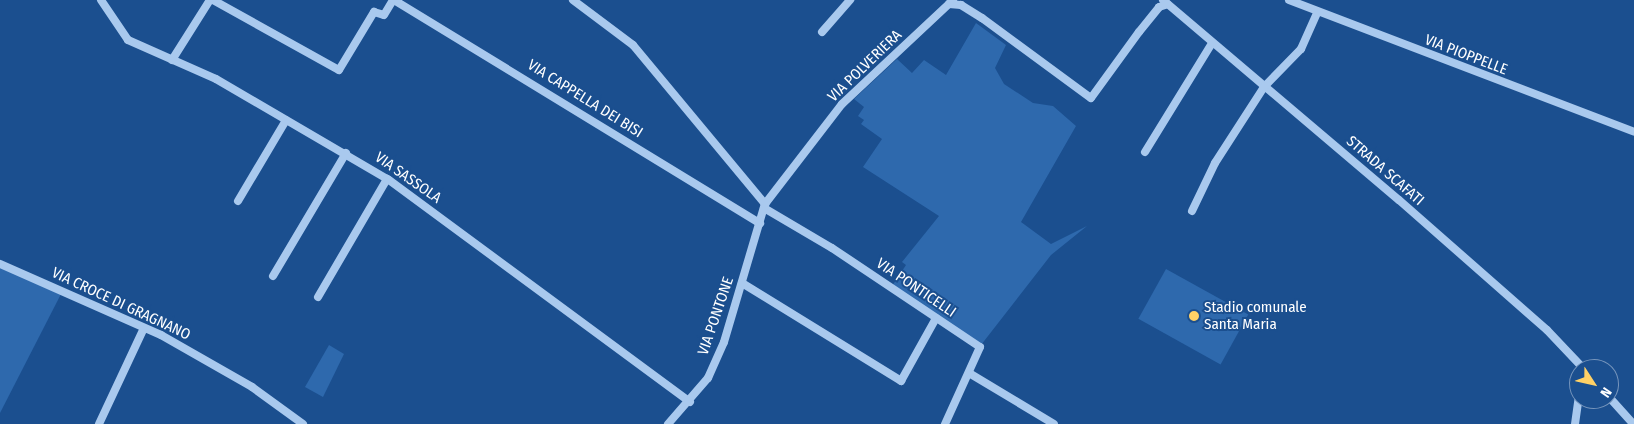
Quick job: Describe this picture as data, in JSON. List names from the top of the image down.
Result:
{
  "streets": {
    "street": [
      "VIA PIOPPELLE",
      "VIA POLVERIERA",
      "VIA CAPPELLA DEI BISI",
      "STRADA SCAFATI",
      "VIA SASSOLA",
      "VIA PONTICELLI",
      "VIA CROCE DI GRAGNANO",
      "VIA PONTONE"
    ]
  },
  "crossings": [
    ["VIA POLVERIERA", "VIA PONTICELLI"],
    ["VIA POLVERIERA", "VIA PONTONE"],
    ["VIA CAPPELLA DEI BISI", "VIA PONTONE"],
    ["VIA SASSOLA", "VIA PONTONE"],
    ["VIA PONTICELLI", "VIA PONTONE"]
  ],
  "places": ["Stadio comunale Santa Maria"],
  "north": "bottom right"
}
